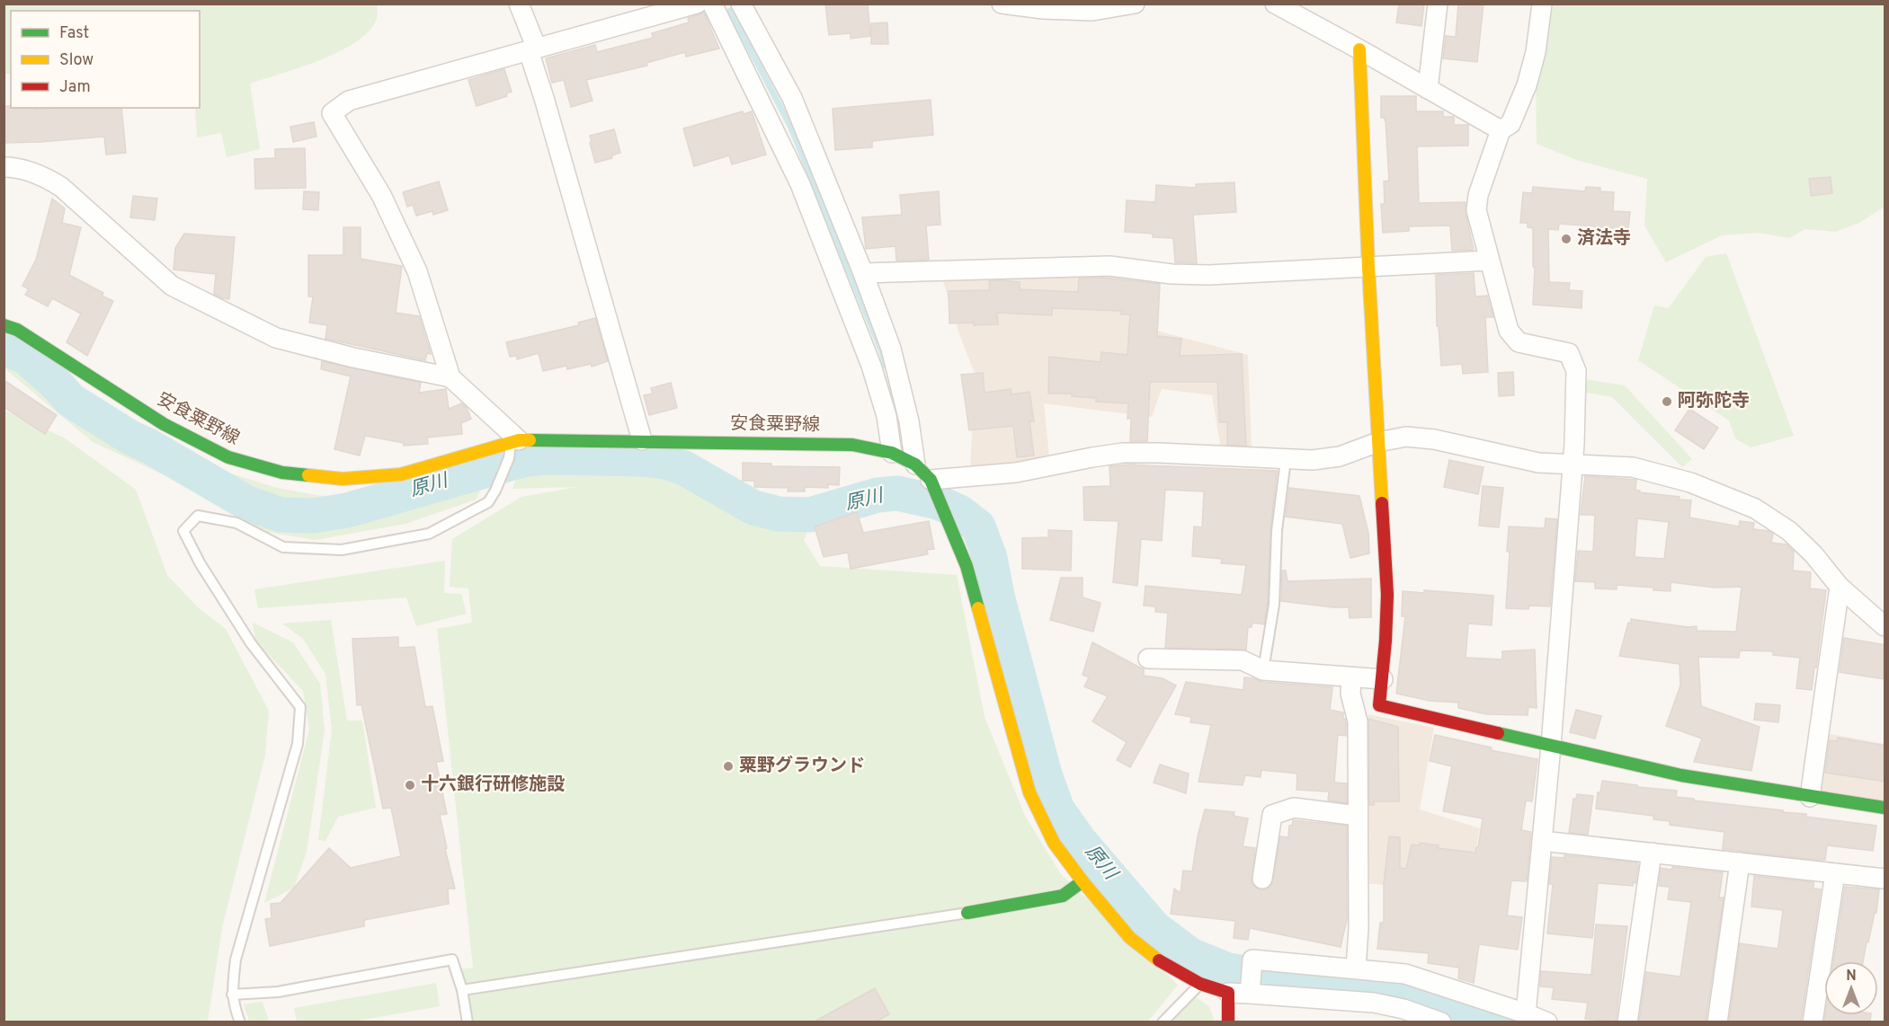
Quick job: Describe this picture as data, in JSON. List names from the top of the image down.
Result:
{
  "streets": {
    "main road": ["安食粟野線"]
  },
  "water": ["原川"],
  "places": [
    "済法寺",
    "阿弥陀寺",
    "粟野グラウンド",
    "十六銀行研修施設"
  ],
  "legend": ["Fast", "Slow", "Jam"],
  "north": "top"
}
